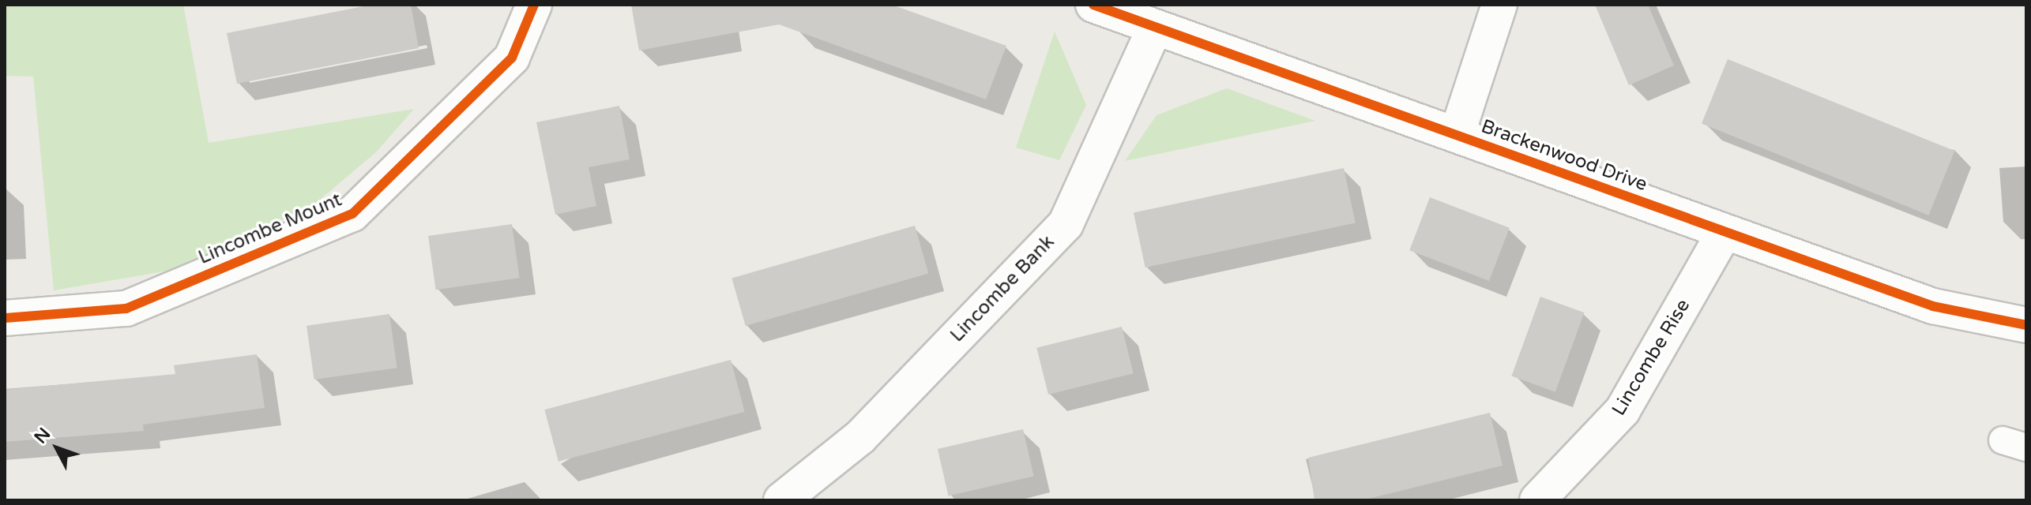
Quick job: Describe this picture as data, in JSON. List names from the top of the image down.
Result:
{
  "streets": {
    "street": [
      "Brackenwood Drive",
      "Lincombe Mount",
      "Lincombe Bank",
      "Lincombe Rise"
    ]
  },
  "crossings": [
    ["Brackenwood Drive", "Lincombe Bank"],
    ["Brackenwood Drive", "Lincombe Rise"]
  ],
  "north": "top left"
}
